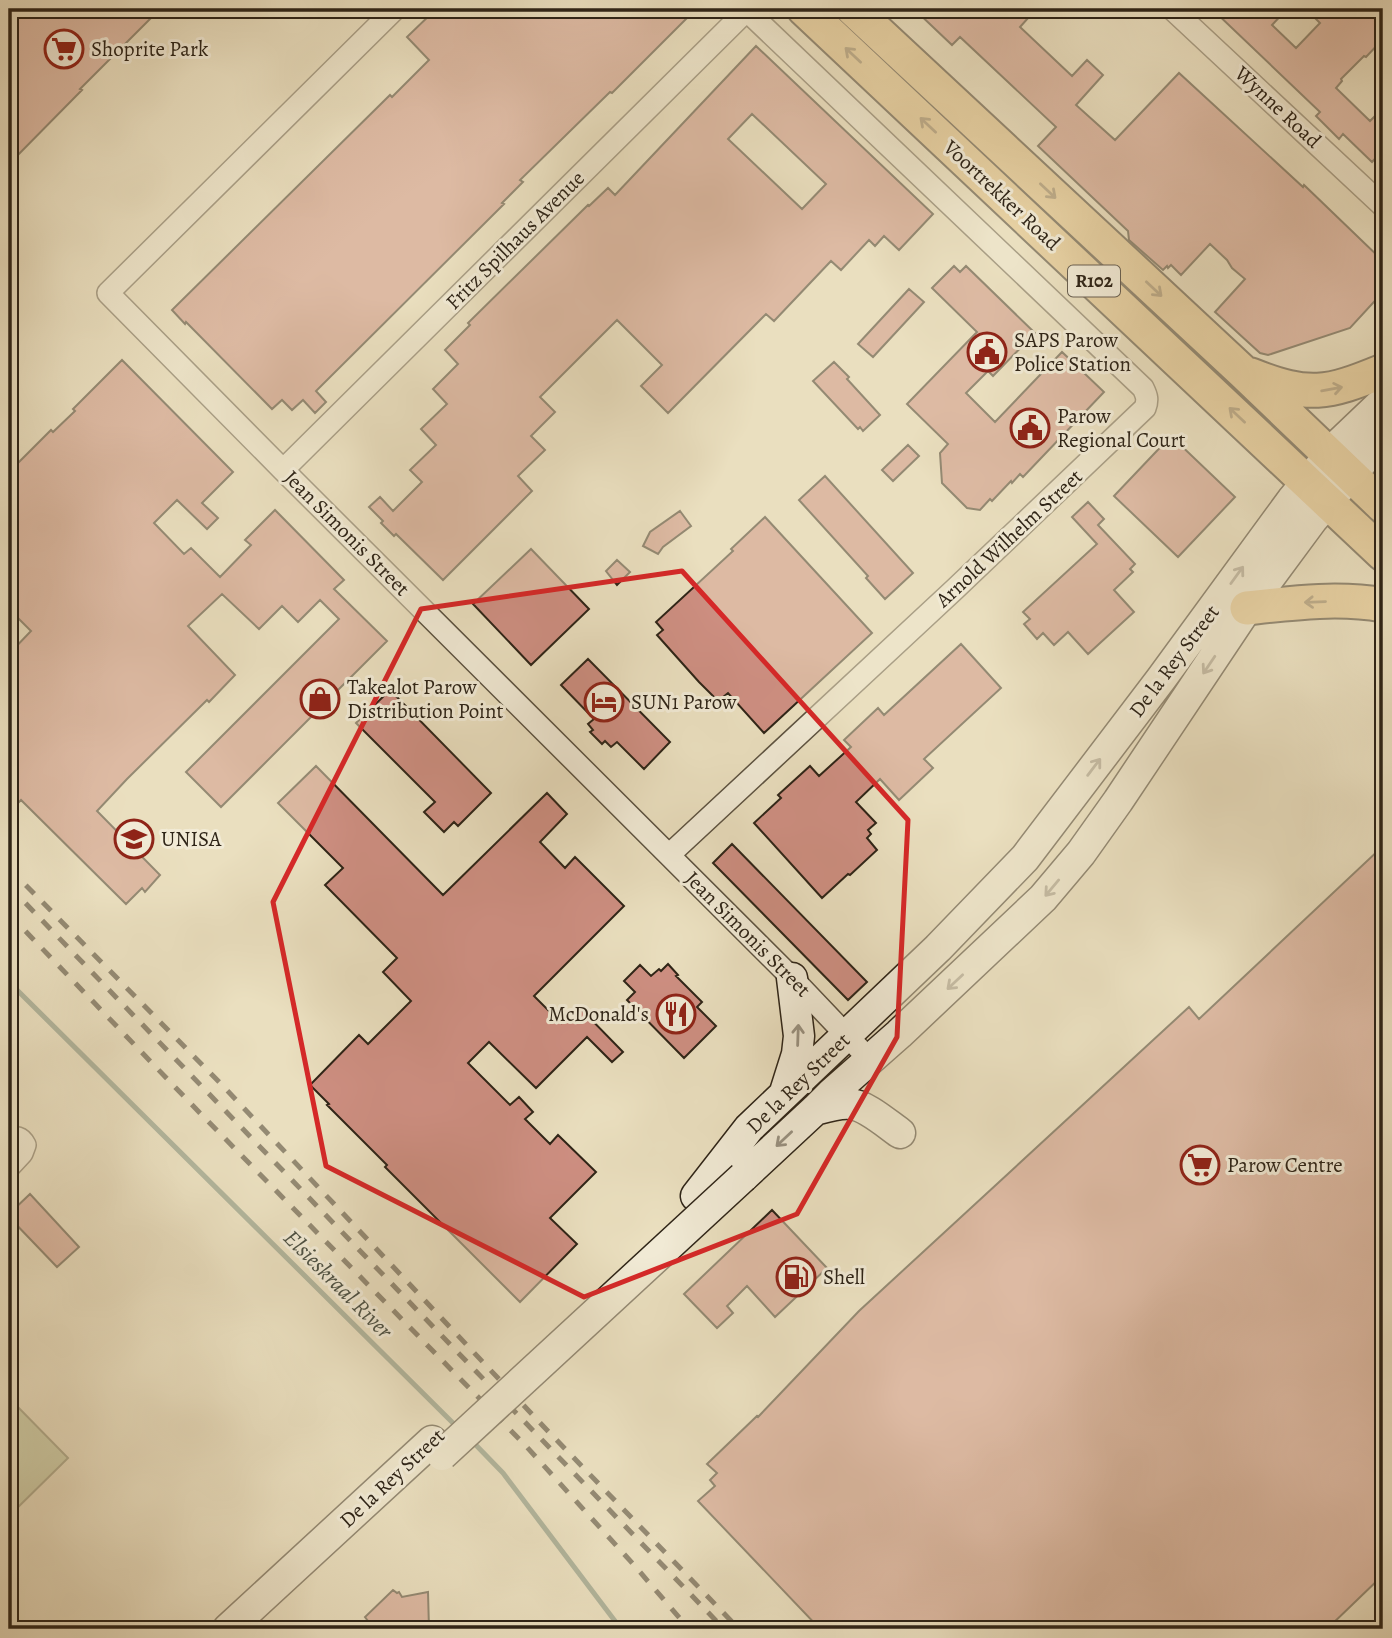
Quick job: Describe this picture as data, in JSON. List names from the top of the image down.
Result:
{
  "streets": {
    "main road": ["Voortrekker Road", "R102", "De la Rey Street"],
    "street": [
      "Wynne Road",
      "Fritz Spilhaus Avenue",
      "Jean Simonis Street",
      "Arnold Wilhelm Street"
    ]
  },
  "crossings": [
    ["Voortrekker Road", "De la Rey Street"],
    ["Fritz Spilhaus Avenue", "Jean Simonis Street"],
    ["Fritz Spilhaus Avenue", "Arnold Wilhelm Street"],
    ["Jean Simonis Street", "Arnold Wilhelm Street"],
    ["Jean Simonis Street", "De la Rey Street"]
  ],
  "water": ["Elsieskraal River"],
  "places": {
    "supermarket": ["Shoprite Park", "Parow Centre"],
    "public building": ["SAPS Parow Police Station", "Parow Regional Court"],
    "shop": ["Takealot Parow Distribution Point"],
    "hotel": ["SUN1 Parow"],
    "school or university": ["UNISA"],
    "restaurant": ["McDonald's"],
    "fuel station": ["Shell"]
  }
}
